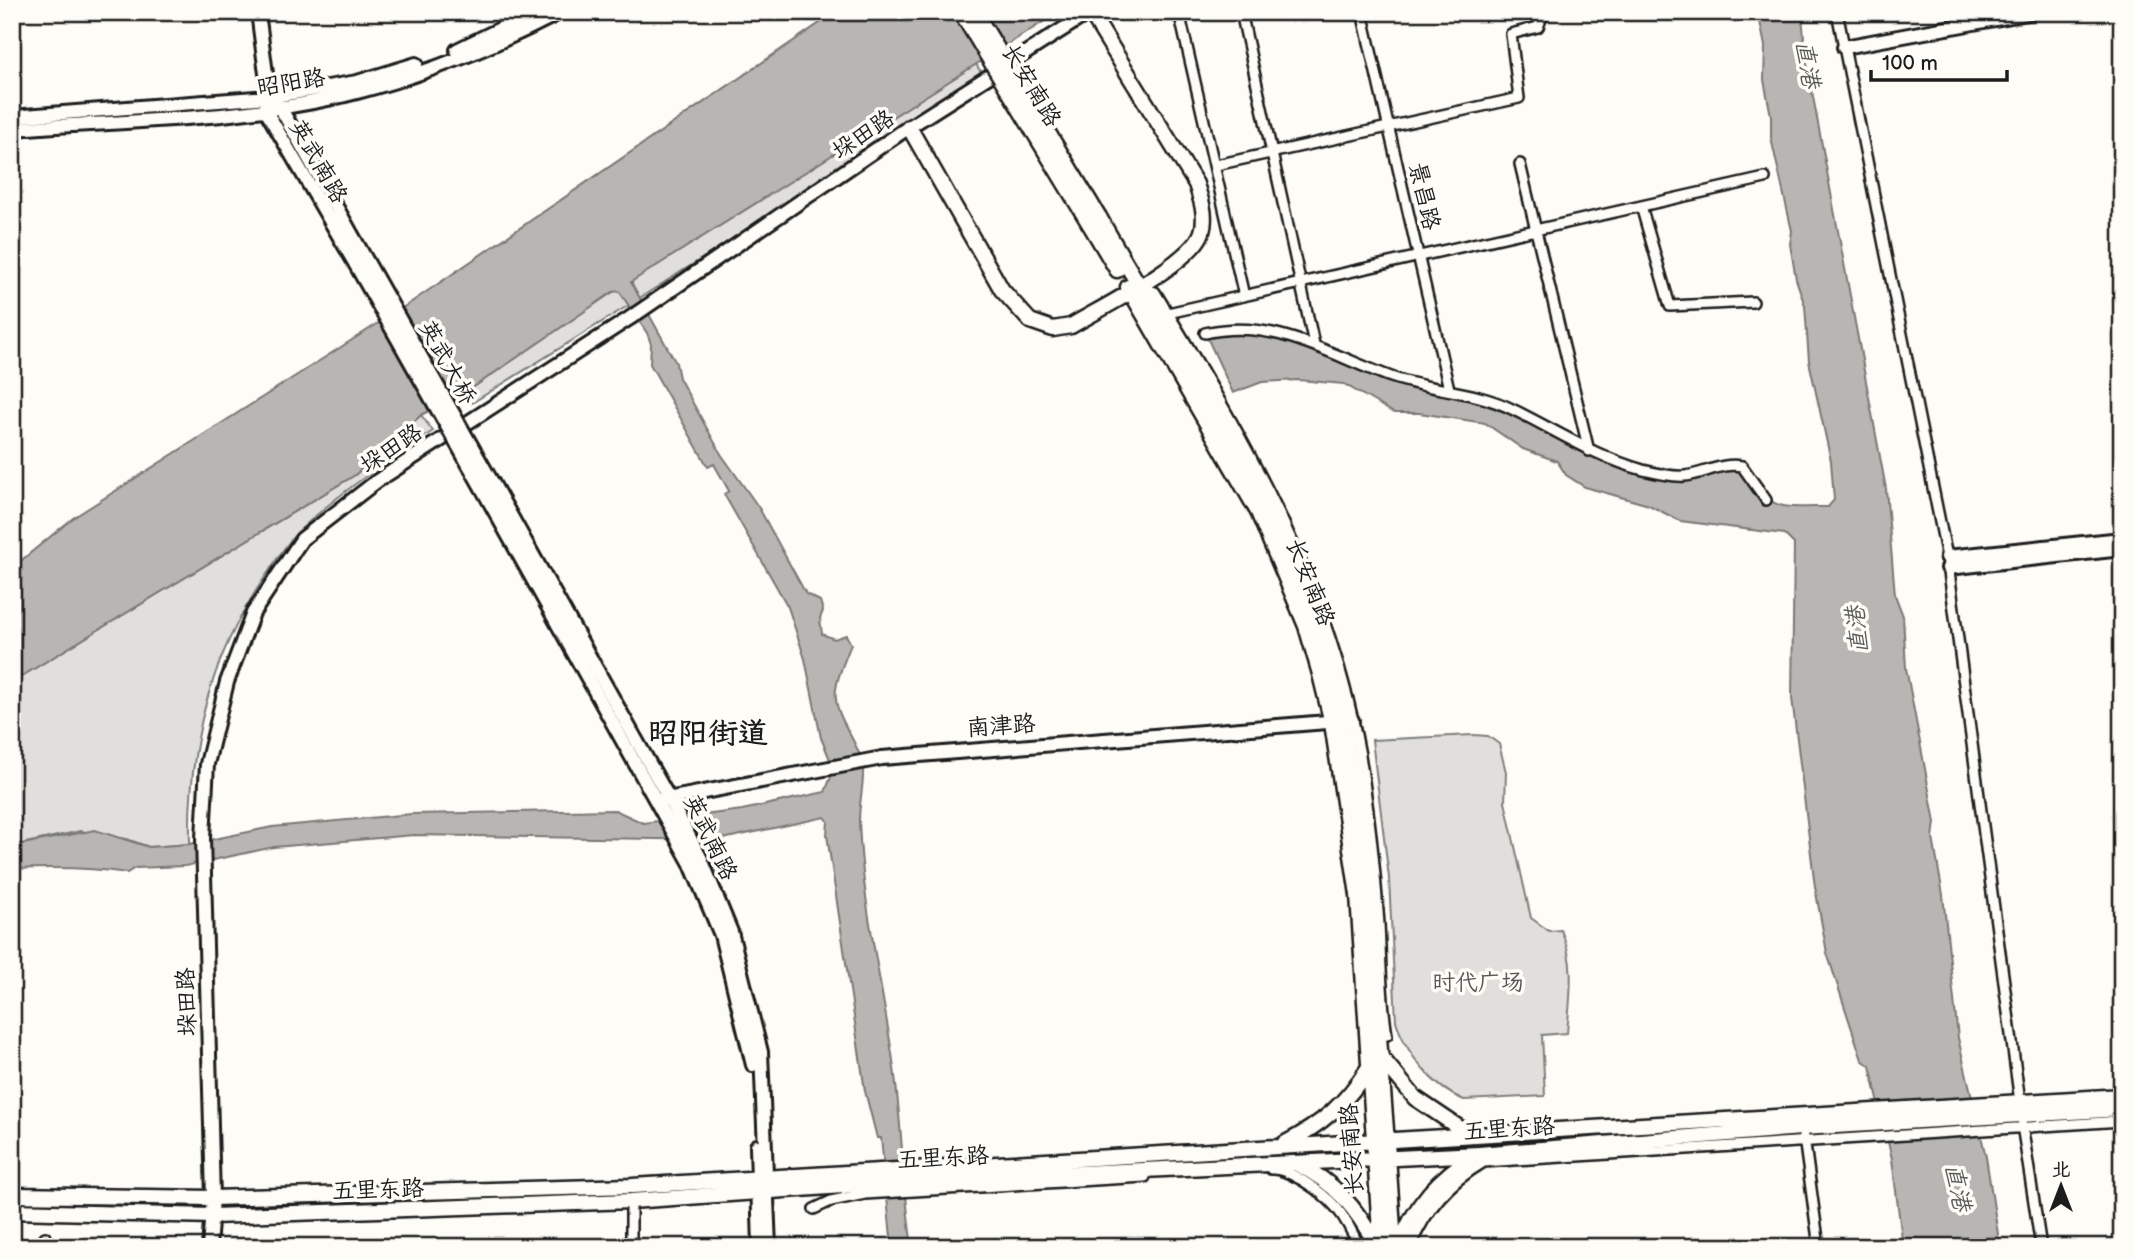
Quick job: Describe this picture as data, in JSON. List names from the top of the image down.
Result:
{
  "streets": {
    "main road": ["长安南路", "五里东路"],
    "street": [
      "昭阳路",
      "垛田路",
      "英武南路",
      "景昌路",
      "英武大桥",
      "南津路"
    ]
  },
  "crossings": [
    ["昭阳路", "英武南路"],
    ["长安南路", "南津路"],
    ["长安南路", "五里东路"],
    ["垛田路", "五里东路"],
    ["英武南路", "英武大桥"],
    ["英武南路", "南津路"],
    ["英武南路", "五里东路"]
  ],
  "districts": ["昭阳街道"],
  "water": ["直港"],
  "parks": ["时代广场"],
  "scale_bar": "100 m",
  "north": "top"
}
